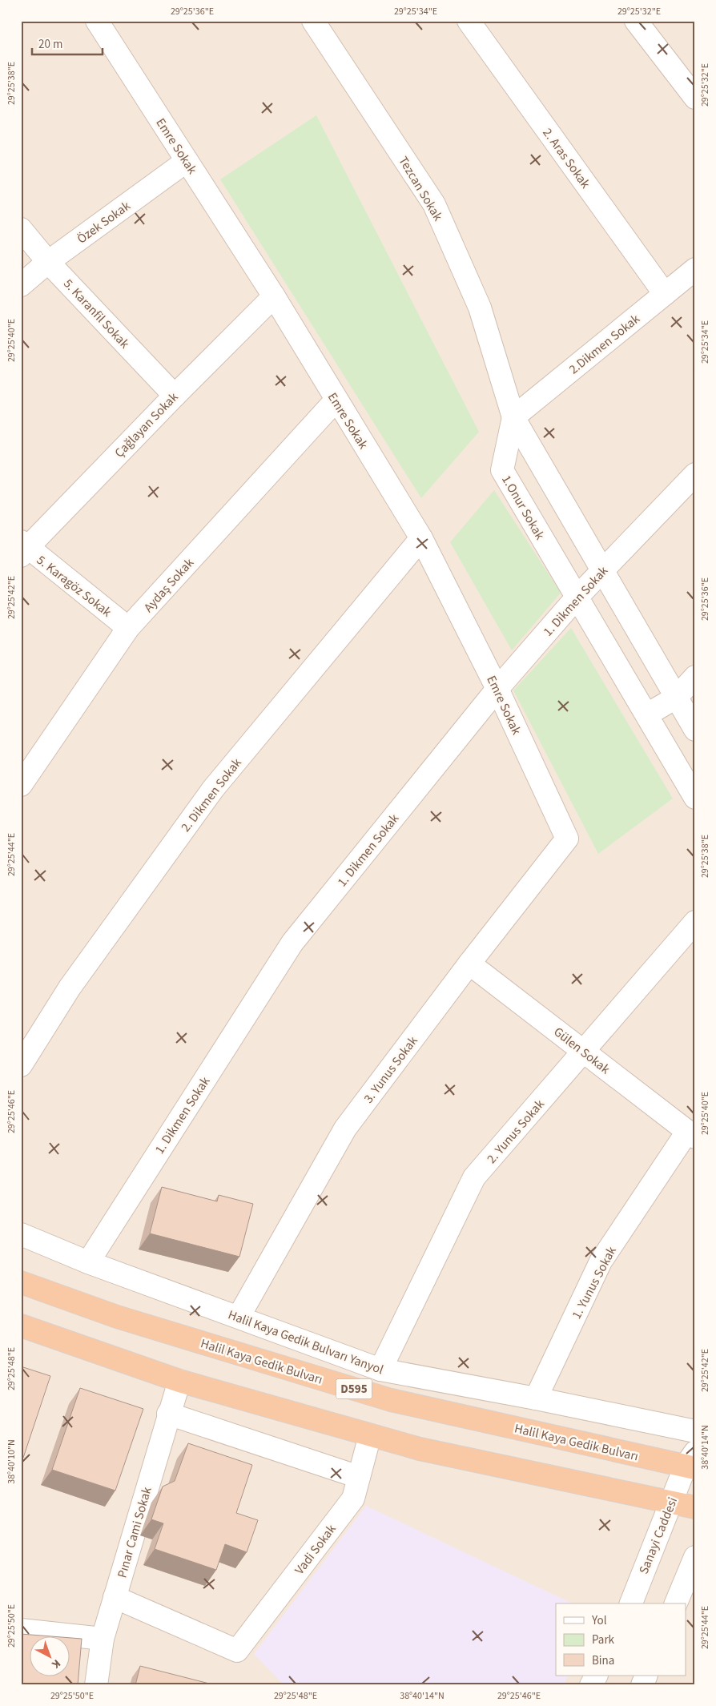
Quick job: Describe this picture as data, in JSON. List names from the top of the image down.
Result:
{
  "streets": {
    "highway": ["Halil Kaya Gedik Bulvarı", "D595"],
    "street": [
      "Emre Sokak",
      "2. Aras Sokak",
      "Tezcan Sokak",
      "Özek Sokak",
      "5. Karanfil Sokak",
      "2.Dikmen Sokak",
      "Çağlayan Sokak",
      "1.Onur Sokak",
      "Aydaş Sokak",
      "5. Karagöz Sokak",
      "1. Dikmen Sokak",
      "2. Dikmen Sokak",
      "Gülen Sokak",
      "3. Yunus Sokak",
      "2. Yunus Sokak",
      "1. Yunus Sokak",
      "Halil Kaya Gedik Bulvarı Yanyol",
      "Pınar Cami Sokak",
      "Sanayi Caddesi",
      "Vadi Sokak"
    ]
  },
  "crossings": [
    ["Emre Sokak", "Özek Sokak"],
    ["Emre Sokak", "Çağlayan Sokak"],
    ["Emre Sokak", "Aydaş Sokak"],
    ["Emre Sokak", "1. Dikmen Sokak"],
    ["Emre Sokak", "2. Dikmen Sokak"],
    ["Emre Sokak", "3. Yunus Sokak"],
    ["2. Aras Sokak", "2.Dikmen Sokak"],
    ["Tezcan Sokak", "2.Dikmen Sokak"],
    ["Tezcan Sokak", "1.Onur Sokak"],
    ["Özek Sokak", "5. Karanfil Sokak"],
    ["5. Karanfil Sokak", "Çağlayan Sokak"],
    ["2.Dikmen Sokak", "1.Onur Sokak"],
    ["Çağlayan Sokak", "5. Karagöz Sokak"],
    ["1.Onur Sokak", "1. Dikmen Sokak"],
    ["Aydaş Sokak", "5. Karagöz Sokak"],
    ["1. Dikmen Sokak", "Halil Kaya Gedik Bulvarı Yanyol"],
    ["Gülen Sokak", "3. Yunus Sokak"],
    ["Gülen Sokak", "2. Yunus Sokak"],
    ["Gülen Sokak", "1. Yunus Sokak"],
    ["3. Yunus Sokak", "Halil Kaya Gedik Bulvarı Yanyol"],
    ["2. Yunus Sokak", "Halil Kaya Gedik Bulvarı Yanyol"],
    ["1. Yunus Sokak", "Halil Kaya Gedik Bulvarı Yanyol"],
    ["Halil Kaya Gedik Bulvarı", "Sanayi Caddesi"],
    ["Pınar Cami Sokak", "Vadi Sokak"]
  ],
  "legend": ["Yol", "Park", "Bina"],
  "scale_bar": "20 m",
  "north": "bottom right",
  "coordinates": [
    "29°25'36\"E",
    "29°25'34\"E",
    "29°25'32\"E",
    "29°25'38\"E",
    "29°25'40\"E",
    "29°25'42\"E",
    "29°25'44\"E",
    "29°25'46\"E",
    "29°25'48\"E",
    "38°40'14\"N",
    "38°40'10\"N",
    "29°25'50\"E"
  ]
}
